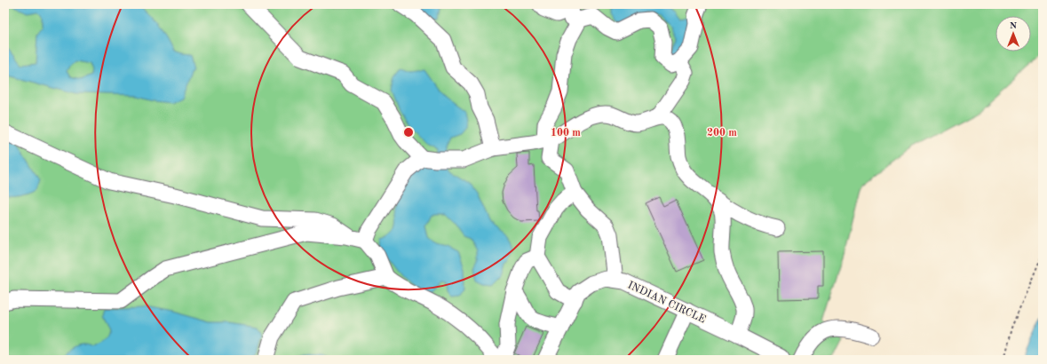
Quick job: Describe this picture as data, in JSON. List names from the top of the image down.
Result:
{
  "streets": {
    "lane": ["INDIAN CIRCLE"]
  },
  "north": "top",
  "rings": ["100 m", "200 m"]
}
